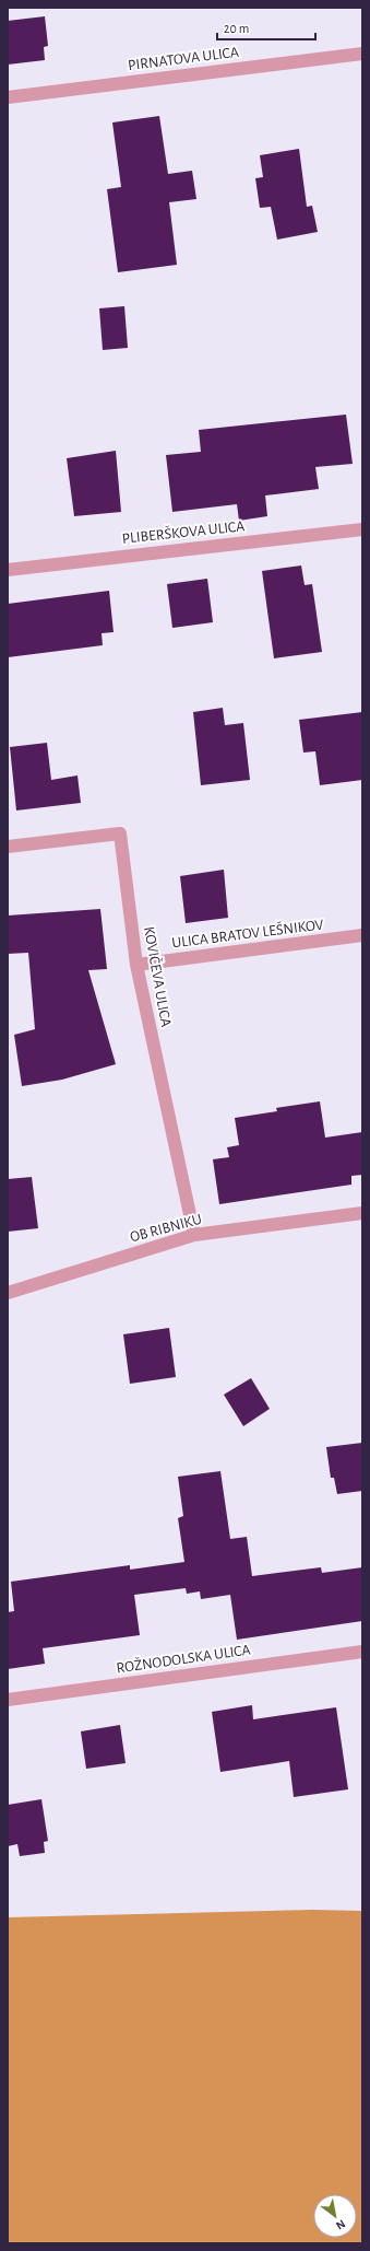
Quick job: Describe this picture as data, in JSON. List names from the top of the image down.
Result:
{
  "streets": {
    "street": [
      "PIRNATOVA ULICA",
      "PLIBERŠKOVA ULICA",
      "ULICA BRATOV LEŠNIKOV",
      "KOVIČEVA ULICA",
      "OB RIBNIKU",
      "ROŽNODOLSKA ULICA"
    ]
  },
  "crossings": [
    ["ULICA BRATOV LEŠNIKOV", "KOVIČEVA ULICA"],
    ["KOVIČEVA ULICA", "OB RIBNIKU"]
  ],
  "scale_bar": "20 m",
  "north": "bottom right"
}
